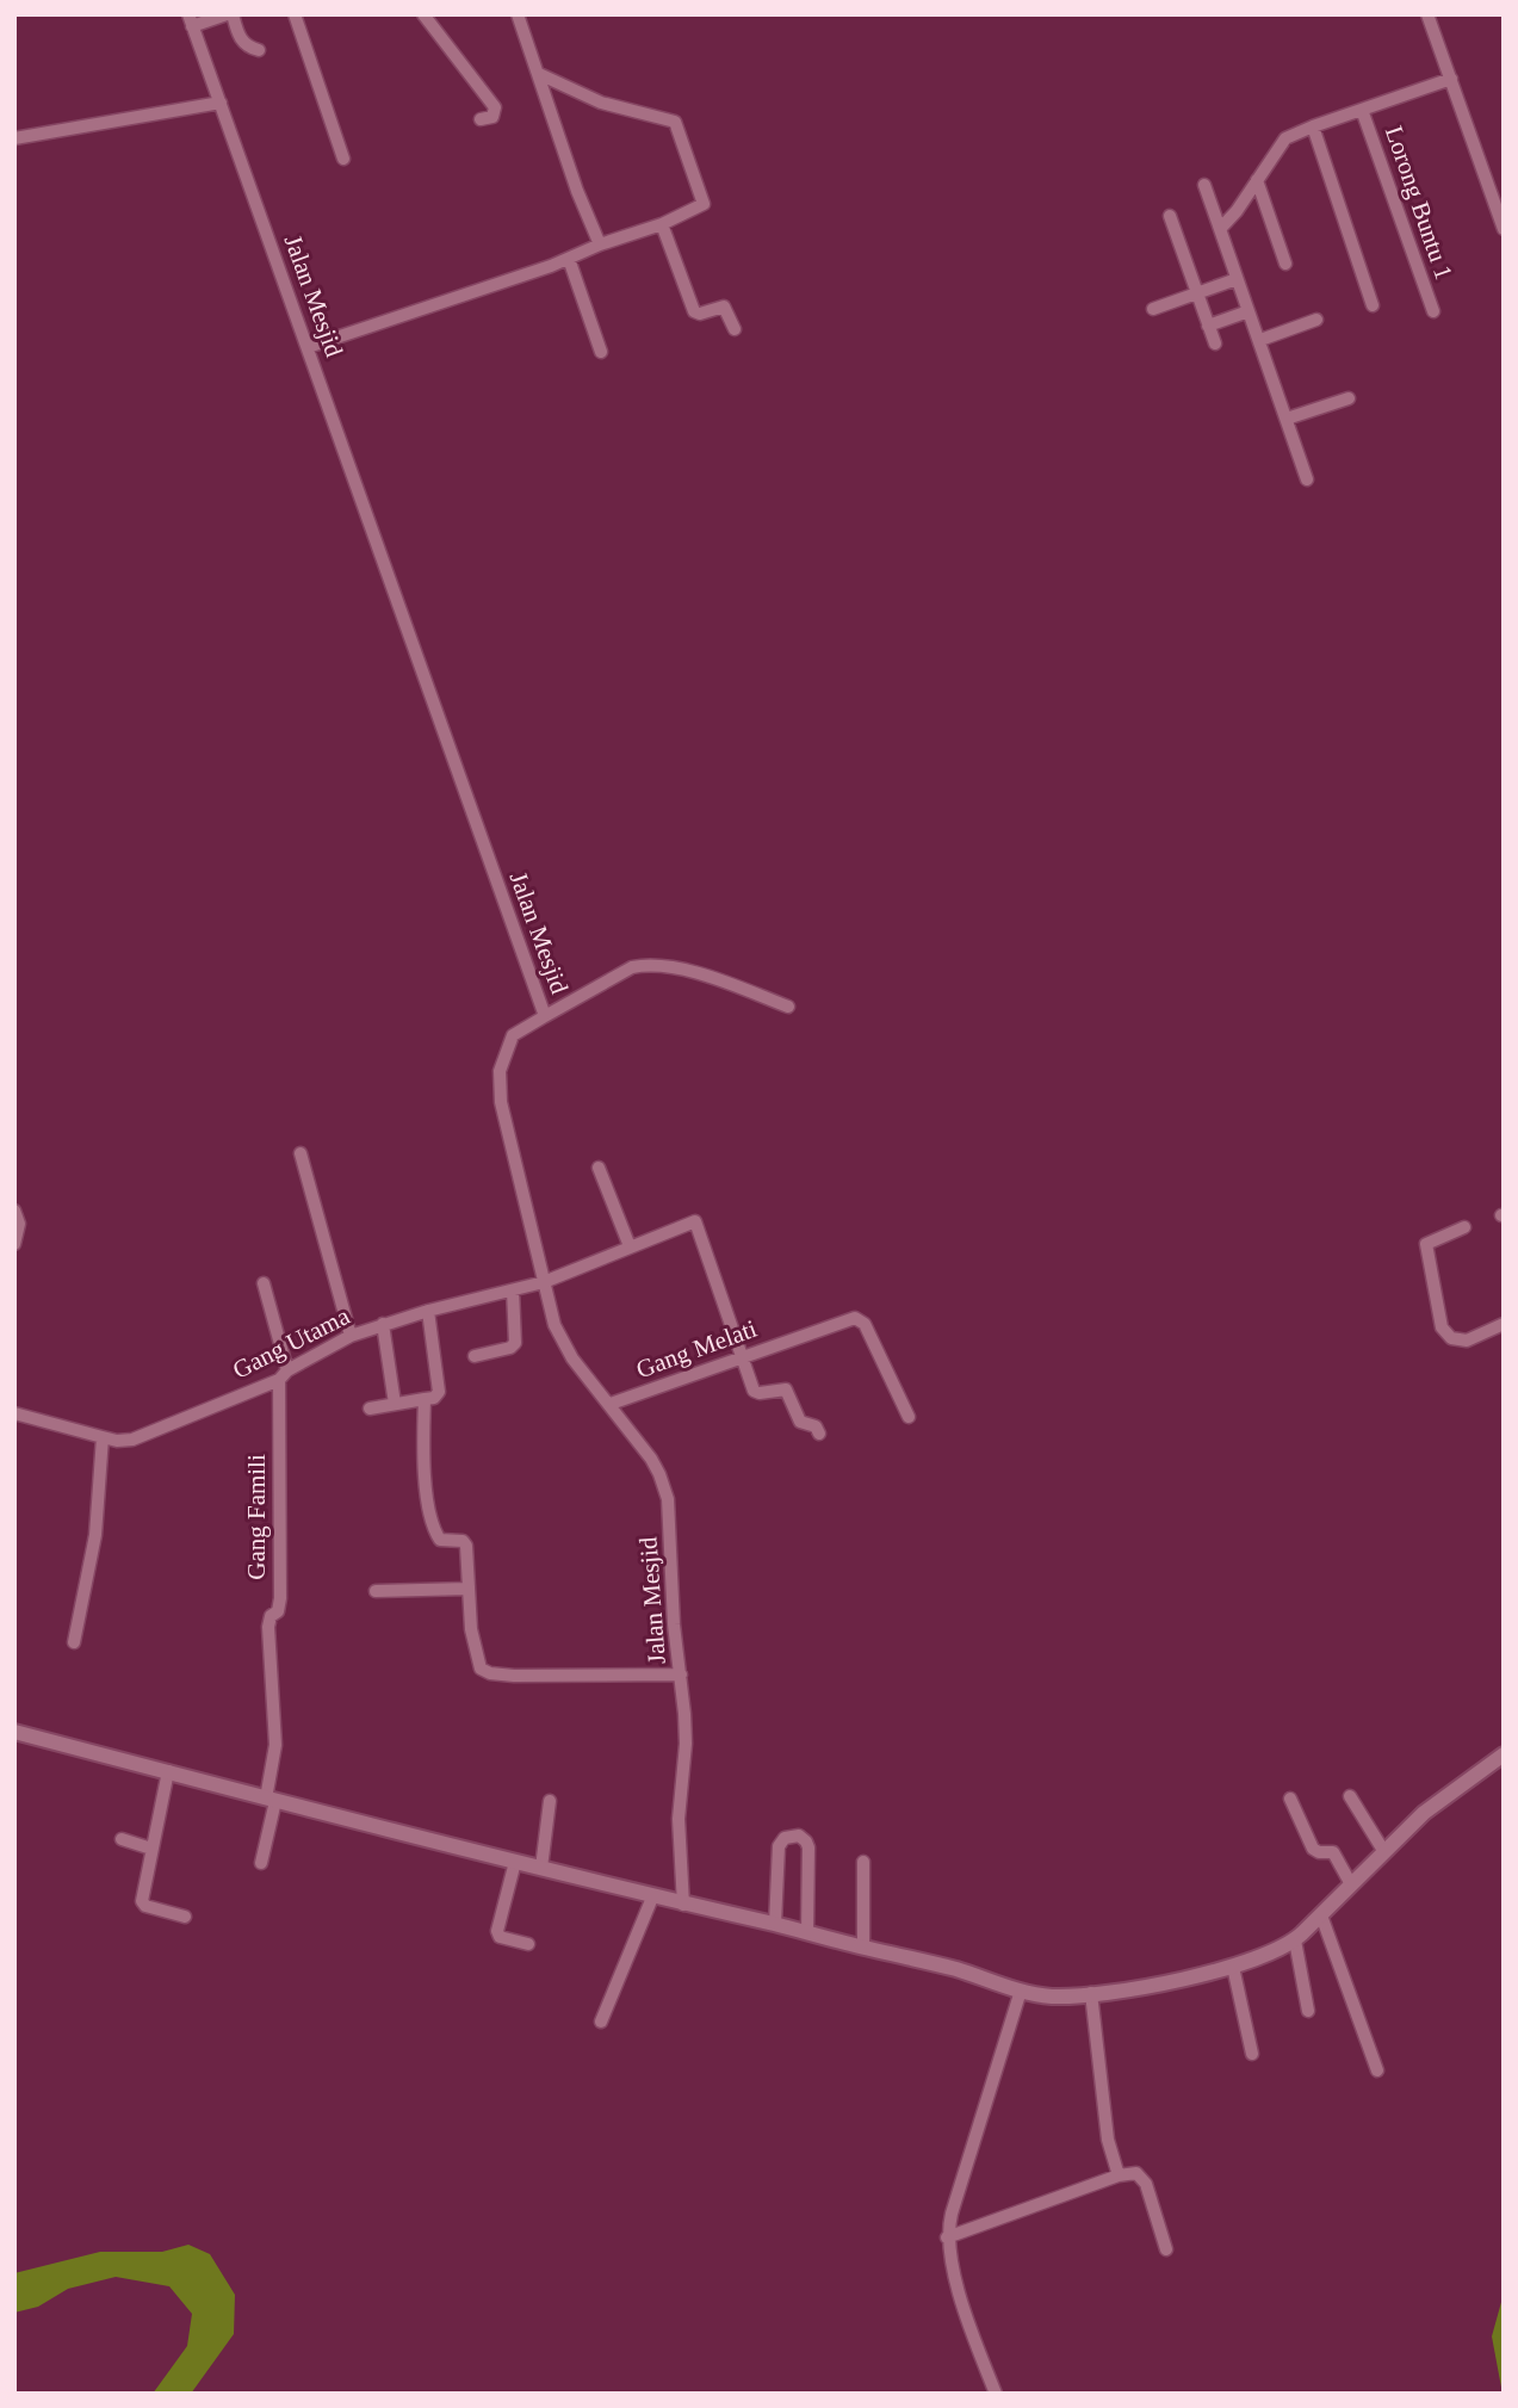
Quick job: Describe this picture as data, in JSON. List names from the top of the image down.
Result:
{
  "streets": {
    "street": [
      "Lorong Buntu 1",
      "Jalan Mesjid",
      "Gang Utama",
      "Gang Melati",
      "Gang Famili"
    ]
  },
  "crossings": [
    ["Jalan Mesjid", "Gang Utama"],
    ["Jalan Mesjid", "Gang Melati"],
    ["Gang Utama", "Gang Melati"],
    ["Gang Utama", "Gang Famili"]
  ]
}
